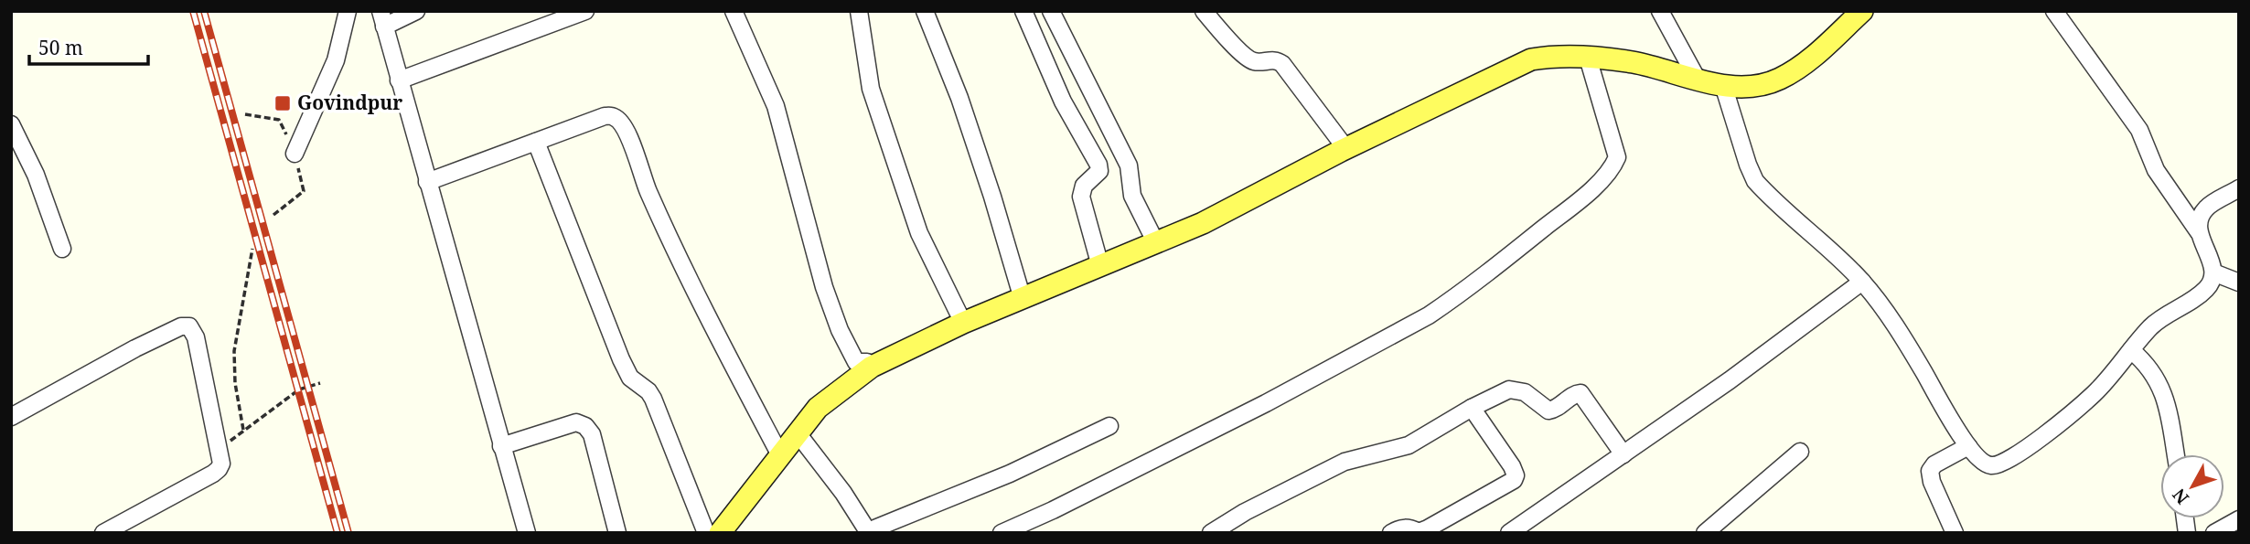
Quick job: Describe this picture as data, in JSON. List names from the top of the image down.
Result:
{
  "places": {
    "transit": ["Govindpur"]
  },
  "scale_bar": "50 m",
  "north": "bottom left"
}
